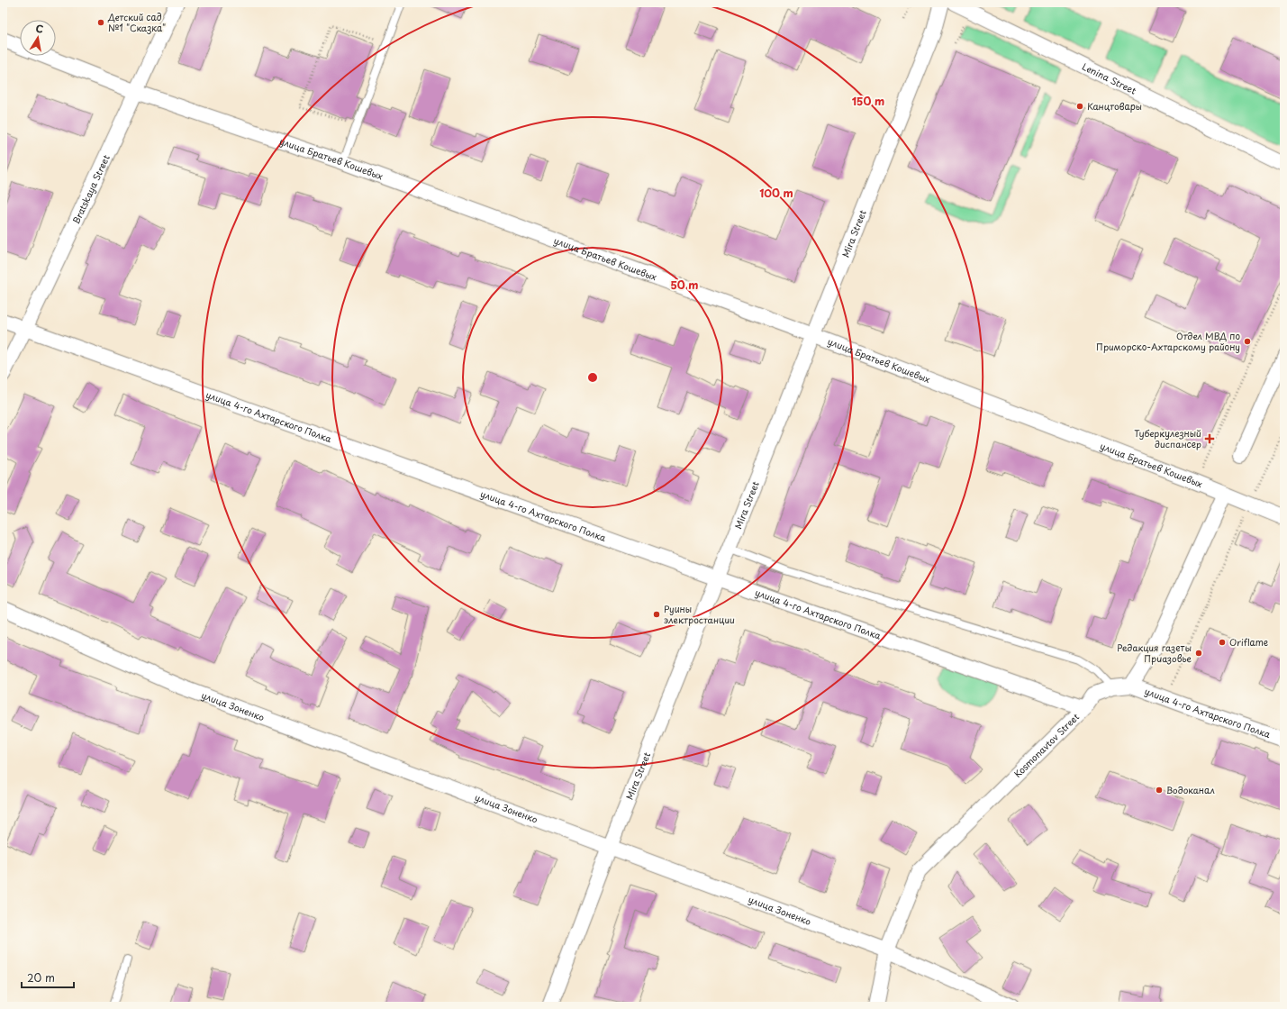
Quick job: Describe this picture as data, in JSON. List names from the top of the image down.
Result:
{
  "streets": {
    "street": [
      "Lenina Street",
      "улица Братьев Кошевых",
      "Bratskaya Street",
      "Mira Street",
      "улица 4-го Ахтарского Полка",
      "улица Зоненко",
      "Kosmonavtov Street"
    ]
  },
  "crossings": [
    ["улица Братьев Кошевых", "Bratskaya Street"],
    ["улица Братьев Кошевых", "Mira Street"],
    ["Bratskaya Street", "улица 4-го Ахтарского Полка"],
    ["Mira Street", "улица 4-го Ахтарского Полка"],
    ["Mira Street", "улица Зоненко"],
    ["улица 4-го Ахтарского Полка", "Kosmonavtov Street"],
    ["улица Зоненко", "Kosmonavtov Street"]
  ],
  "places": {
    "other": [
      "Детский сад №1 \"Сказка\"",
      "Канцтовары",
      "Отдел МВД по Приморско-Ахтарскому району",
      "Руины электростанции",
      "Oriflame",
      "Редакция газеты Приазовье",
      "Водоканал"
    ],
    "health": ["Туберкулезный диспансер"]
  },
  "scale_bar": "20 m",
  "north": "top",
  "rings": ["150 m", "100 m", "50 m"]
}
